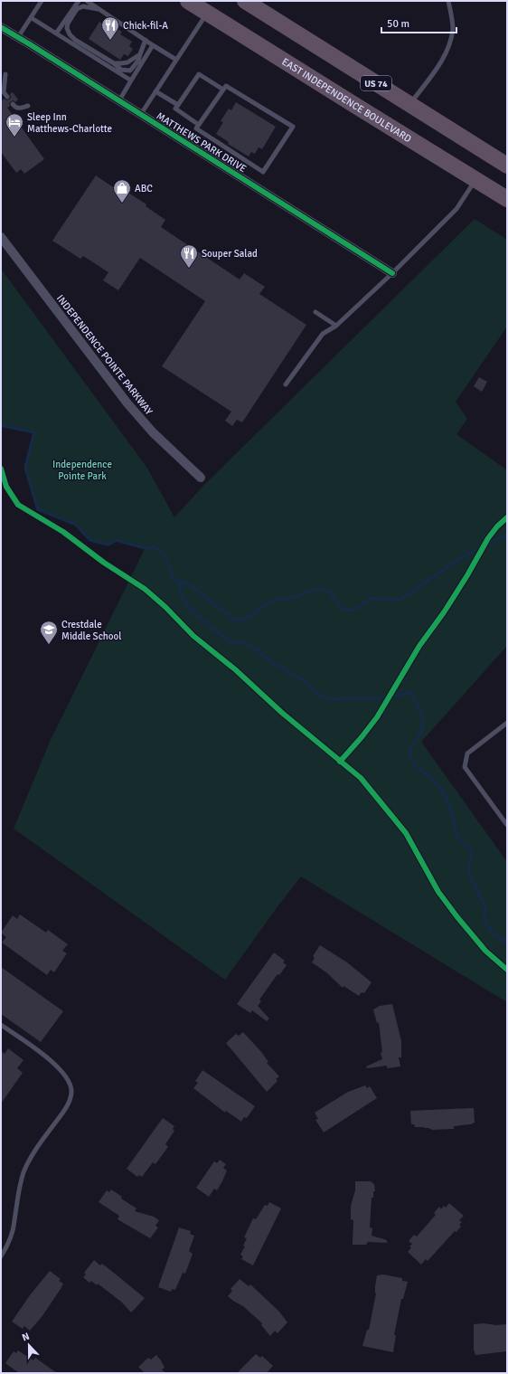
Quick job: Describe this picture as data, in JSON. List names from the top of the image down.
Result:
{
  "streets": {
    "highway": ["US 74", "EAST INDEPENDENCE BOULEVARD"],
    "street": ["MATTHEWS PARK DRIVE", "INDEPENDENCE POINTE PARKWAY"]
  },
  "parks": ["Independence Pointe Park"],
  "places": {
    "restaurant": ["Chick-fil-A", "Souper Salad"],
    "hotel": ["Sleep Inn Matthews-Charlotte"],
    "shop": ["ABC"],
    "school or university": ["Crestdale Middle School"]
  },
  "scale_bar": "50 m",
  "north": "top"
}
